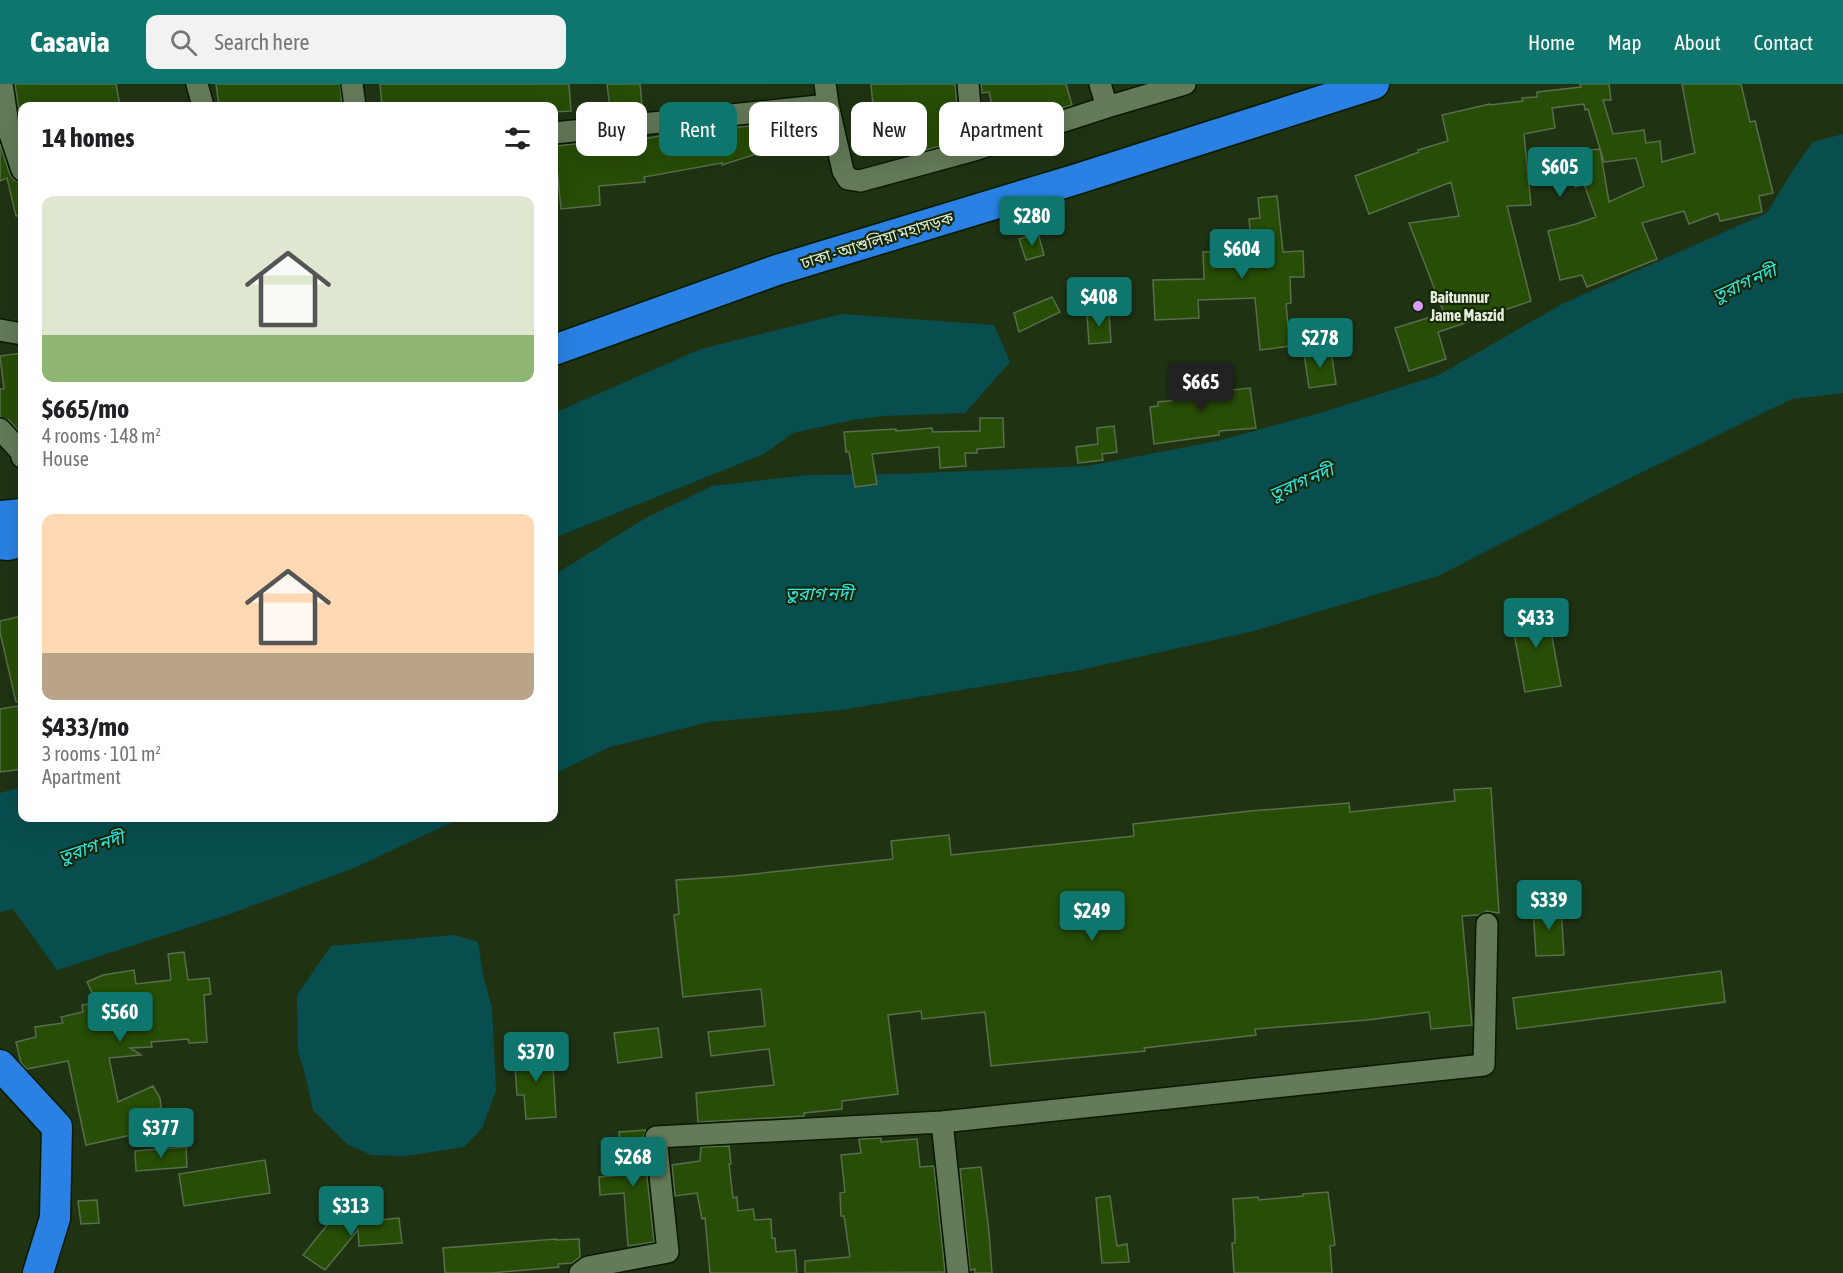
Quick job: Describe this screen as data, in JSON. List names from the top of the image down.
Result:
{
  "streets": {
    "highway": ["ঢাকা - আশুলিয়া মহাসড়ক"]
  },
  "water": ["তুরাগ নদী"],
  "places": ["Baitunnur Jame Maszid"],
  "page": {
    "header": "Casavia",
    "search": "Search here",
    "nav": [
      "Home",
      "Map",
      "About",
      "Contact"
    ],
    "chip": [
      "Buy",
      "Rent",
      "Filters",
      "New",
      "Apartment"
    ],
    "heading": "14 homes",
    "price": [
      "$605",
      "$280",
      "$604",
      "$408",
      "$278",
      "$665",
      "$433",
      "$339",
      "$249",
      "$560",
      "$370",
      "$377",
      "$268",
      "$313"
    ],
    "list": [
      {
        "name": "$665/mo",
        "note": "4 rooms · 148 m² · House"
      },
      {
        "name": "$433/mo",
        "note": "3 rooms · 101 m² · Apartment"
      }
    ]
  }
}
